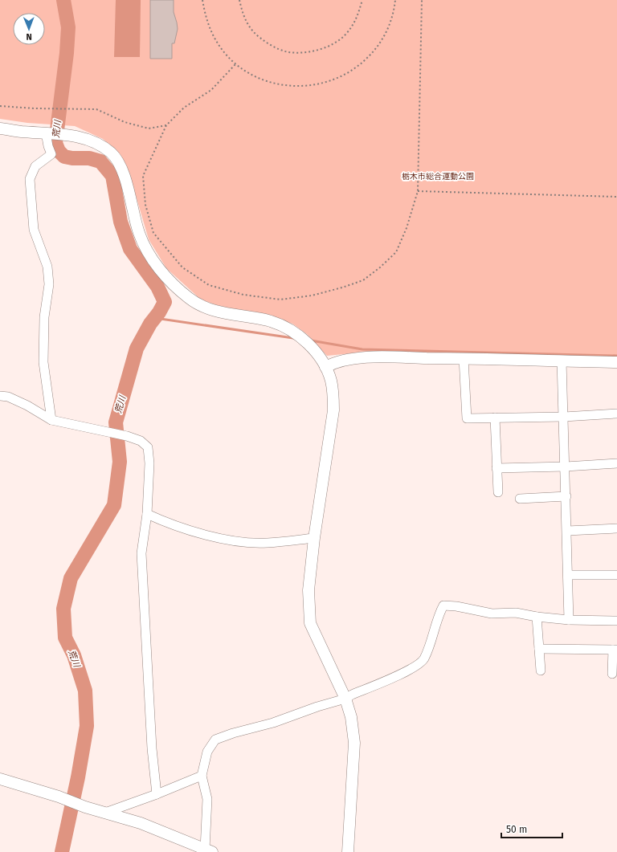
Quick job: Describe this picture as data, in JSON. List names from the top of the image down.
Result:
{
  "water": ["荒川"],
  "parks": ["栃木市総合運動公園"],
  "scale_bar": "50 m",
  "north": "bottom"
}
